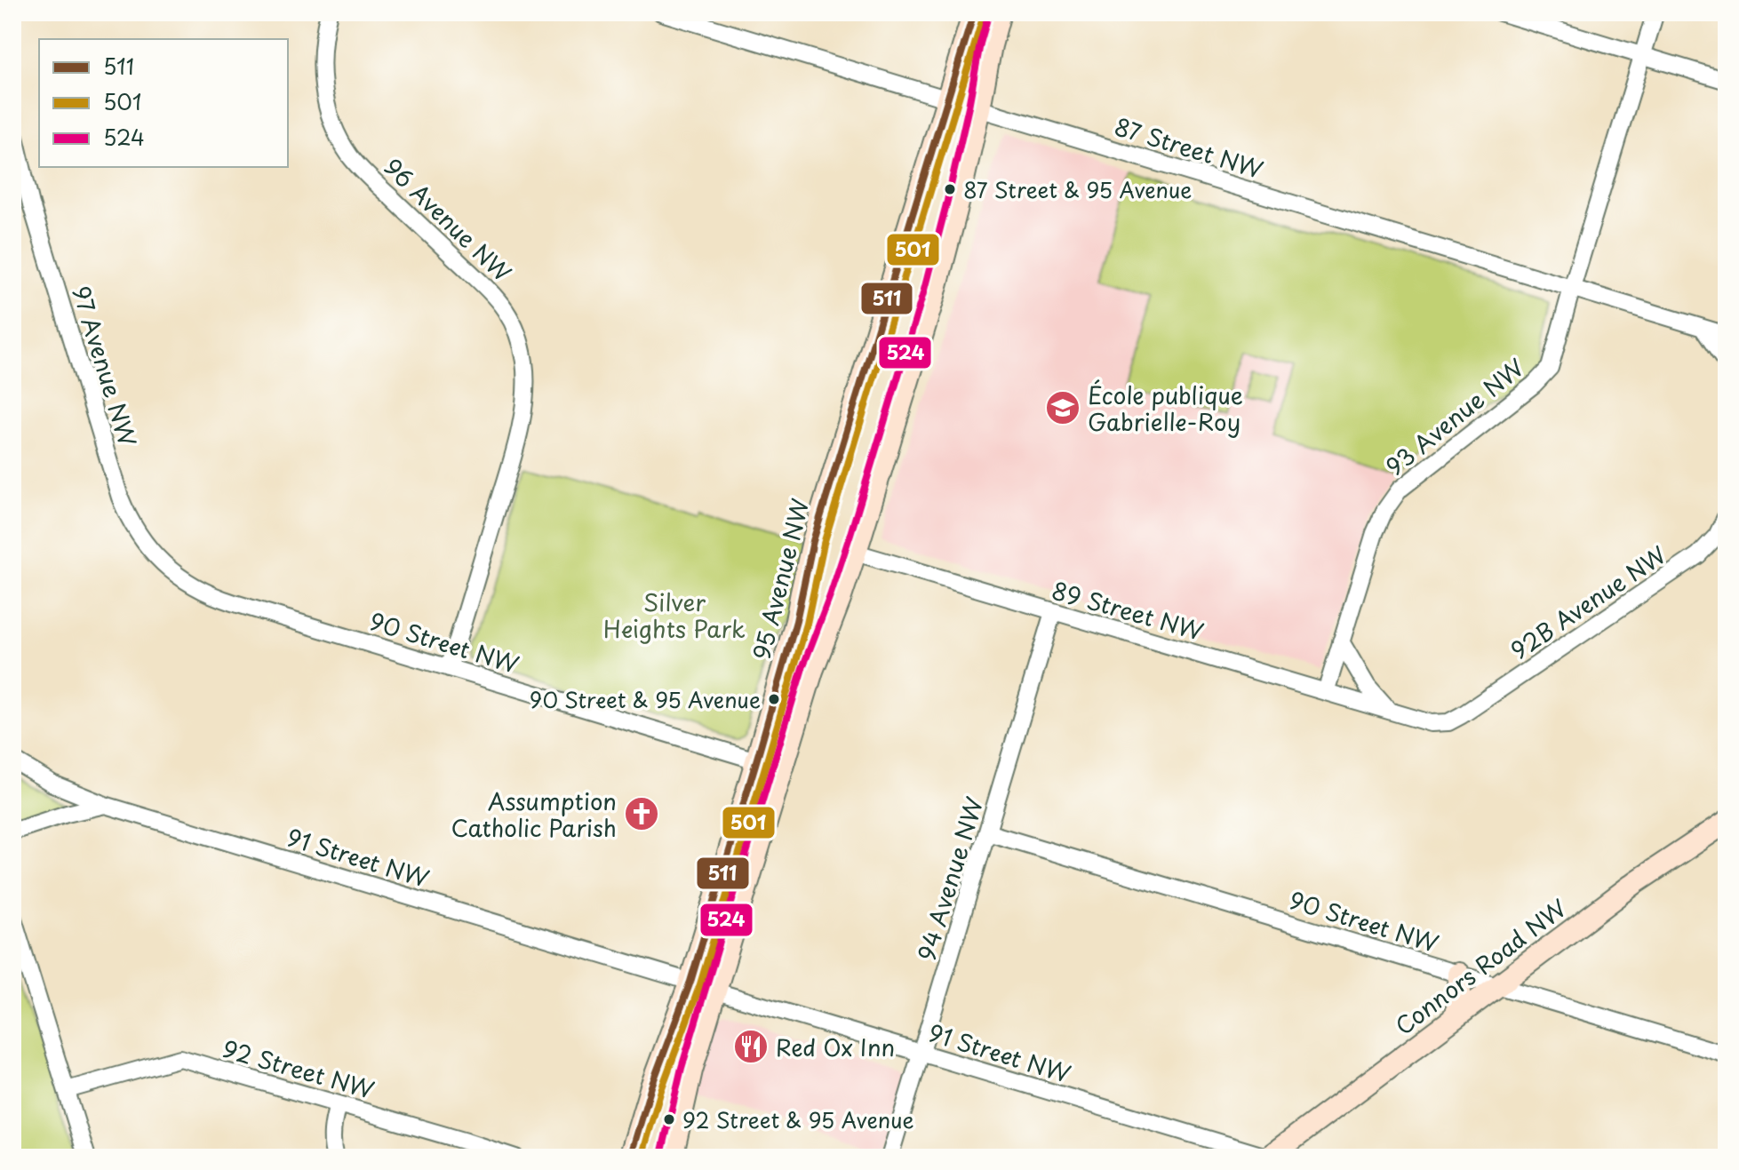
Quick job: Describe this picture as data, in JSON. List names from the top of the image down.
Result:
{
  "streets": {
    "street": [
      "87 Street NW",
      "96 Avenue NW",
      "97 Avenue NW",
      "93 Avenue NW",
      "95 Avenue NW",
      "92B Avenue NW",
      "89 Street NW",
      "90 Street NW",
      "91 Street NW",
      "94 Avenue NW",
      "Connors Road NW",
      "92 Street NW"
    ]
  },
  "crossings": [
    ["87 Street NW", "93 Avenue NW"],
    ["87 Street NW", "95 Avenue NW"],
    ["96 Avenue NW", "90 Street NW"],
    ["97 Avenue NW", "90 Street NW"],
    ["93 Avenue NW", "89 Street NW"],
    ["95 Avenue NW", "90 Street NW"],
    ["95 Avenue NW", "91 Street NW"],
    ["92B Avenue NW", "89 Street NW"],
    ["89 Street NW", "94 Avenue NW"],
    ["90 Street NW", "94 Avenue NW"],
    ["90 Street NW", "Connors Road NW"],
    ["91 Street NW", "94 Avenue NW"],
    ["91 Street NW", "Connors Road NW"]
  ],
  "parks": ["Silver Heights Park"],
  "places": {
    "other": ["87 Street & 95 Avenue", "90 Street & 95 Avenue", "92 Street & 95 Avenue"],
    "school or university": ["École publique Gabrielle-Roy"],
    "church": ["Assumption Catholic Parish"],
    "restaurant": ["Red Ox Inn"]
  },
  "lines": ["transit line 511", "transit line 524", "transit line 501"],
  "legend": ["511", "501", "524"]
}
